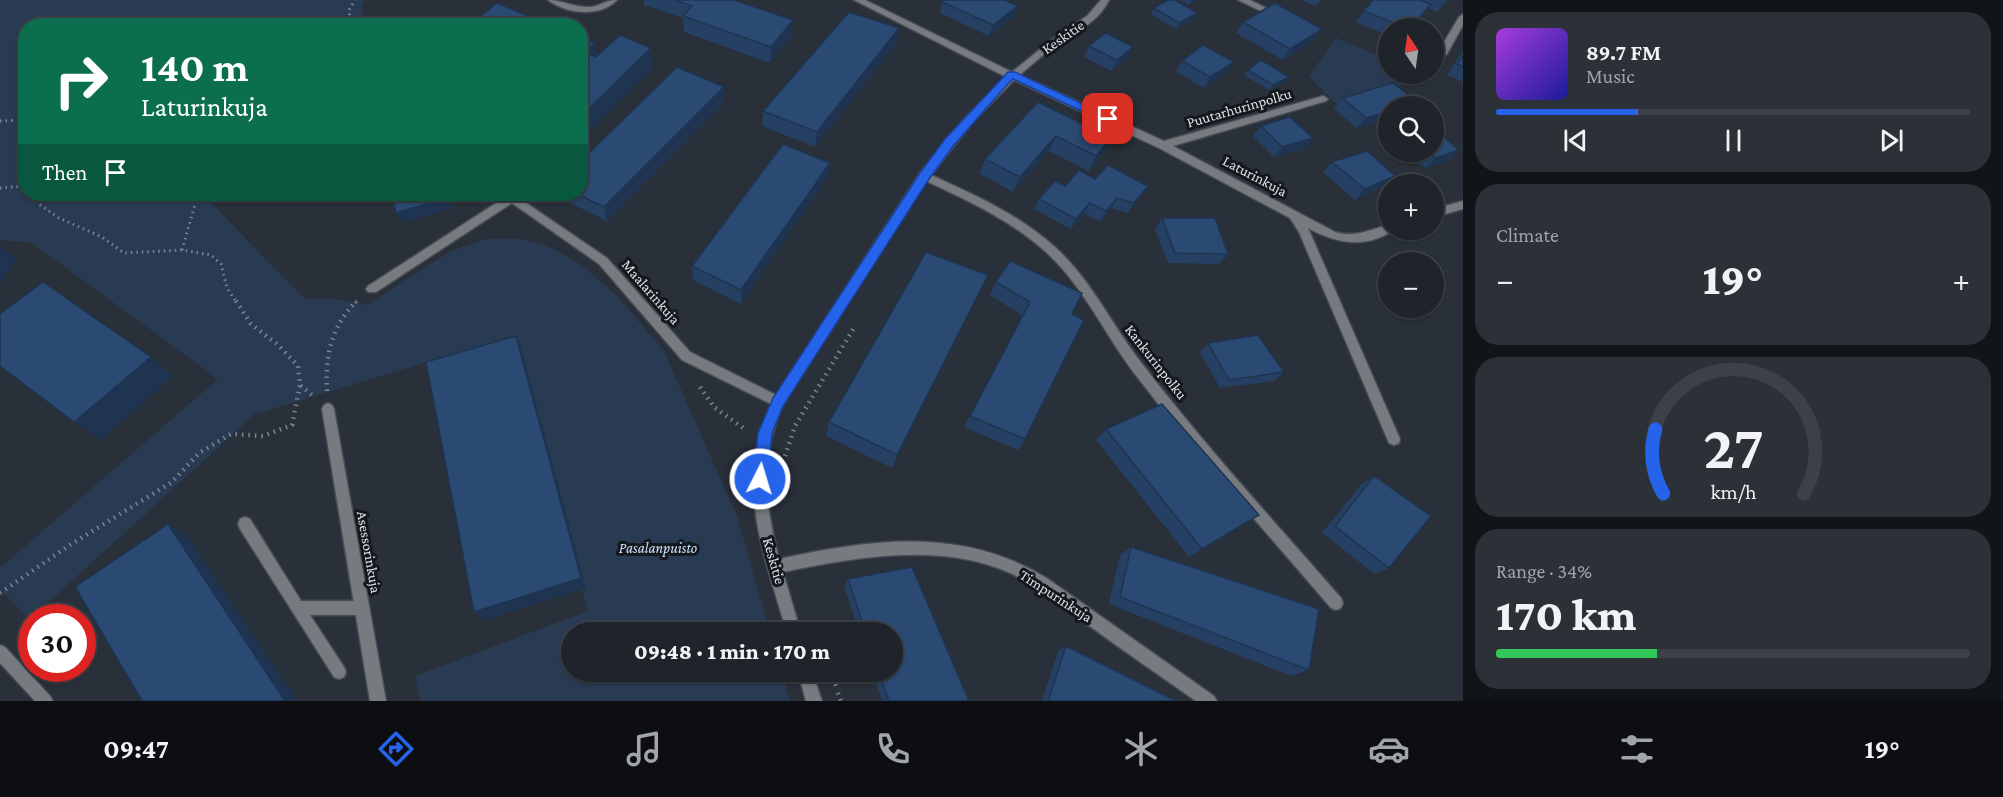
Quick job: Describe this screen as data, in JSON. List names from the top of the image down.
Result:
{
  "streets": {
    "street": [
      "Keskitie",
      "Puutarhurinpolku",
      "Laturinkuja",
      "Maalarinkuja",
      "Kankurinpolku",
      "Asessorinkuja",
      "Timpurinkuja"
    ]
  },
  "crossings": [
    ["Keskitie", "Laturinkuja"],
    ["Keskitie", "Maalarinkuja"],
    ["Keskitie", "Kankurinpolku"],
    ["Keskitie", "Timpurinkuja"],
    ["Puutarhurinpolku", "Laturinkuja"]
  ],
  "parks": ["Pasalanpuisto"],
  "north": "top",
  "page": {
    "map_buttons": ["+", "−"],
    "turn": ["140 m", "Laturinkuja"],
    "song": ["89.7 FM", "Music"],
    "then": "Then",
    "tile": [
      "Climate",
      ["Range · 34%", "170 km"]
    ],
    "heat": ["−", "19°", "+"],
    "limit": "30",
    "trip": "09:48 · 1 min · 170 m",
    "tabs": ["09:47", "19°"],
    "gauge": ["27", "km/h"]
  }
}
